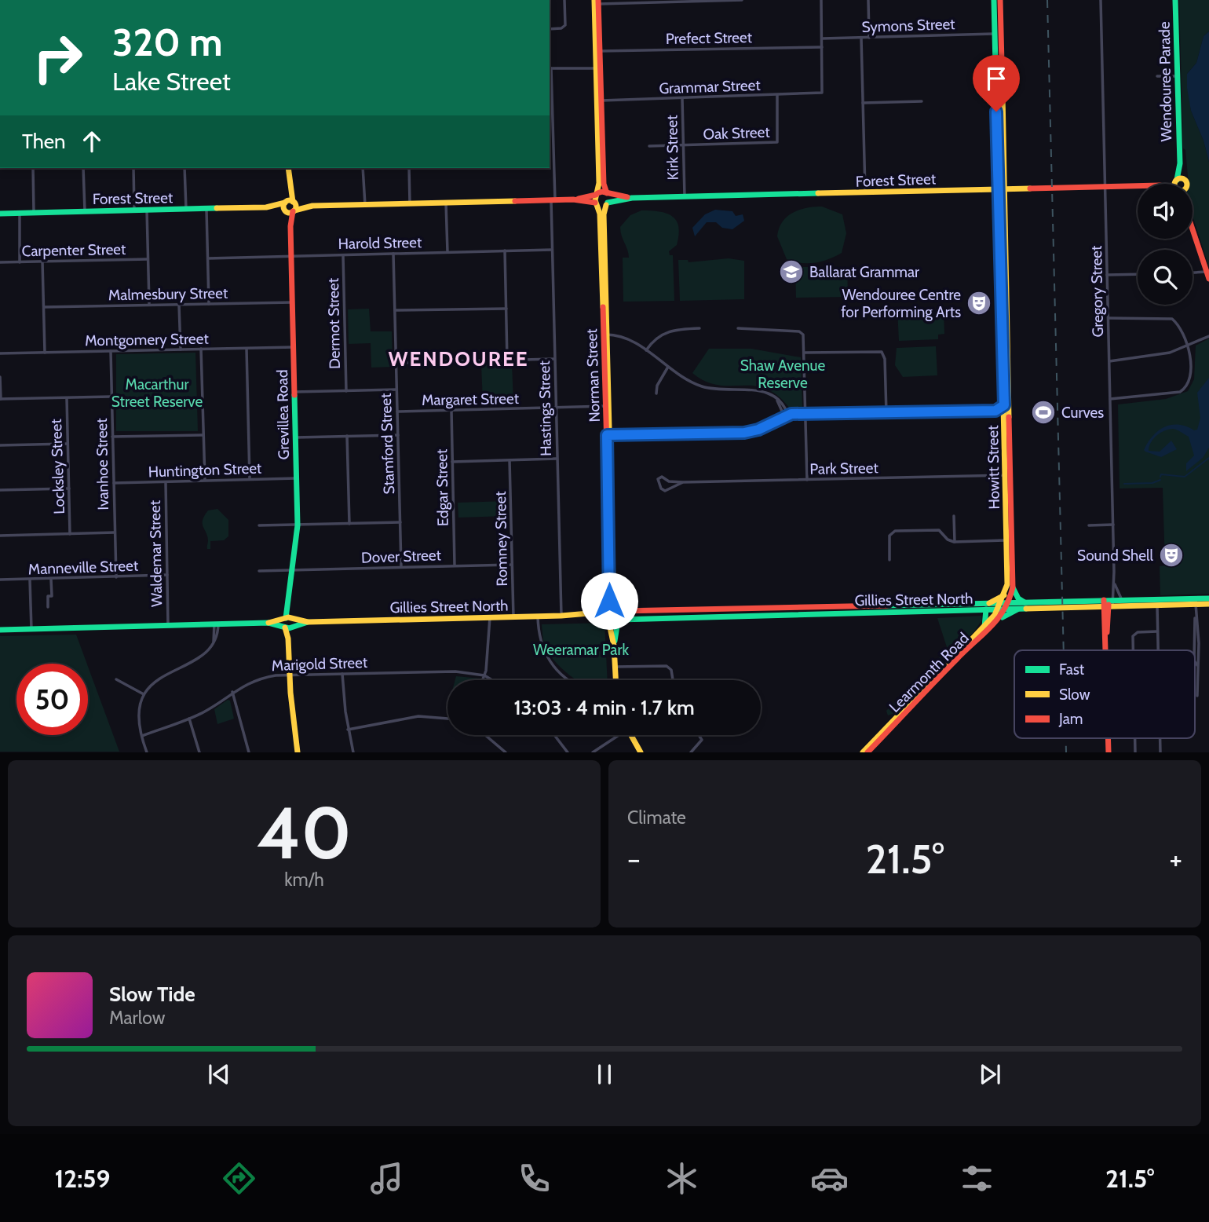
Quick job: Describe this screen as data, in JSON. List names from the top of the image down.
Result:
{
  "streets": {
    "main road": [
      "Wendouree Parade",
      "Forest Street",
      "Norman Street",
      "Grevillea Road",
      "Howitt Street",
      "Gillies Street North",
      "Learmonth Road"
    ],
    "street": [
      "Symons Street",
      "Prefect Street",
      "Grammar Street",
      "Oak Street",
      "Kirk Street",
      "Harold Street",
      "Carpenter Street",
      "Gregory Street",
      "Malmesbury Street",
      "Dermot Street",
      "Montgomery Street",
      "Margaret Street",
      "Hastings Street",
      "Stamford Street",
      "Ivanhoe Street",
      "Locksley Street",
      "Park Street",
      "Huntington Street",
      "Edgar Street",
      "Romney Street",
      "Waldemar Street",
      "Dover Street",
      "Manneville Street",
      "Marigold Street"
    ]
  },
  "crossings": [
    ["Symons Street", "Howitt Street"],
    ["Prefect Street", "Grammar Street"],
    ["Wendouree Parade", "Forest Street"],
    ["Grammar Street", "Oak Street"],
    ["Grammar Street", "Kirk Street"],
    ["Oak Street", "Kirk Street"],
    ["Kirk Street", "Forest Street"],
    ["Forest Street", "Gregory Street"],
    ["Forest Street", "Norman Street"],
    ["Forest Street", "Howitt Street"],
    ["Harold Street", "Dermot Street"],
    ["Harold Street", "Hastings Street"],
    ["Harold Street", "Grevillea Road"],
    ["Harold Street", "Stamford Street"],
    ["Gregory Street", "Gillies Street North"],
    ["Malmesbury Street", "Grevillea Road"],
    ["Montgomery Street", "Grevillea Road"],
    ["Montgomery Street", "Ivanhoe Street"],
    ["Norman Street", "Margaret Street"],
    ["Norman Street", "Gillies Street North"],
    ["Margaret Street", "Hastings Street"],
    ["Margaret Street", "Stamford Street"],
    ["Margaret Street", "Edgar Street"],
    ["Hastings Street", "Gillies Street North"],
    ["Grevillea Road", "Huntington Street"],
    ["Grevillea Road", "Dover Street"],
    ["Grevillea Road", "Gillies Street North"],
    ["Stamford Street", "Dover Street"],
    ["Ivanhoe Street", "Huntington Street"],
    ["Ivanhoe Street", "Manneville Street"],
    ["Howitt Street", "Park Street"],
    ["Howitt Street", "Gillies Street North"],
    ["Howitt Street", "Learmonth Road"],
    ["Huntington Street", "Waldemar Street"],
    ["Edgar Street", "Dover Street"],
    ["Romney Street", "Dover Street"],
    ["Romney Street", "Gillies Street North"],
    ["Waldemar Street", "Manneville Street"],
    ["Waldemar Street", "Gillies Street North"],
    ["Gillies Street North", "Learmonth Road"]
  ],
  "districts": ["WENDOUREE"],
  "parks": ["Shaw Avenue Reserve", "Macarthur Street Reserve", "Weeramar Park"],
  "places": {
    "school or university": ["Ballarat Grammar"],
    "theatre": ["Wendouree Centre for Performing Arts", "Sound Shell"],
    "sports": ["Curves"]
  },
  "legend": ["Fast", "Slow", "Jam"],
  "page": {
    "turn": ["320 m", "Lake Street"],
    "then": "Then",
    "limit": "50",
    "trip": "13:03 · 4 min · 1.7 km",
    "tile": [
      ["40", "km/h"],
      "Climate"
    ],
    "heat": ["−", "21.5°", "+"],
    "song": ["Slow Tide", "Marlow"],
    "tabs": ["12:59", "21.5°"]
  }
}
